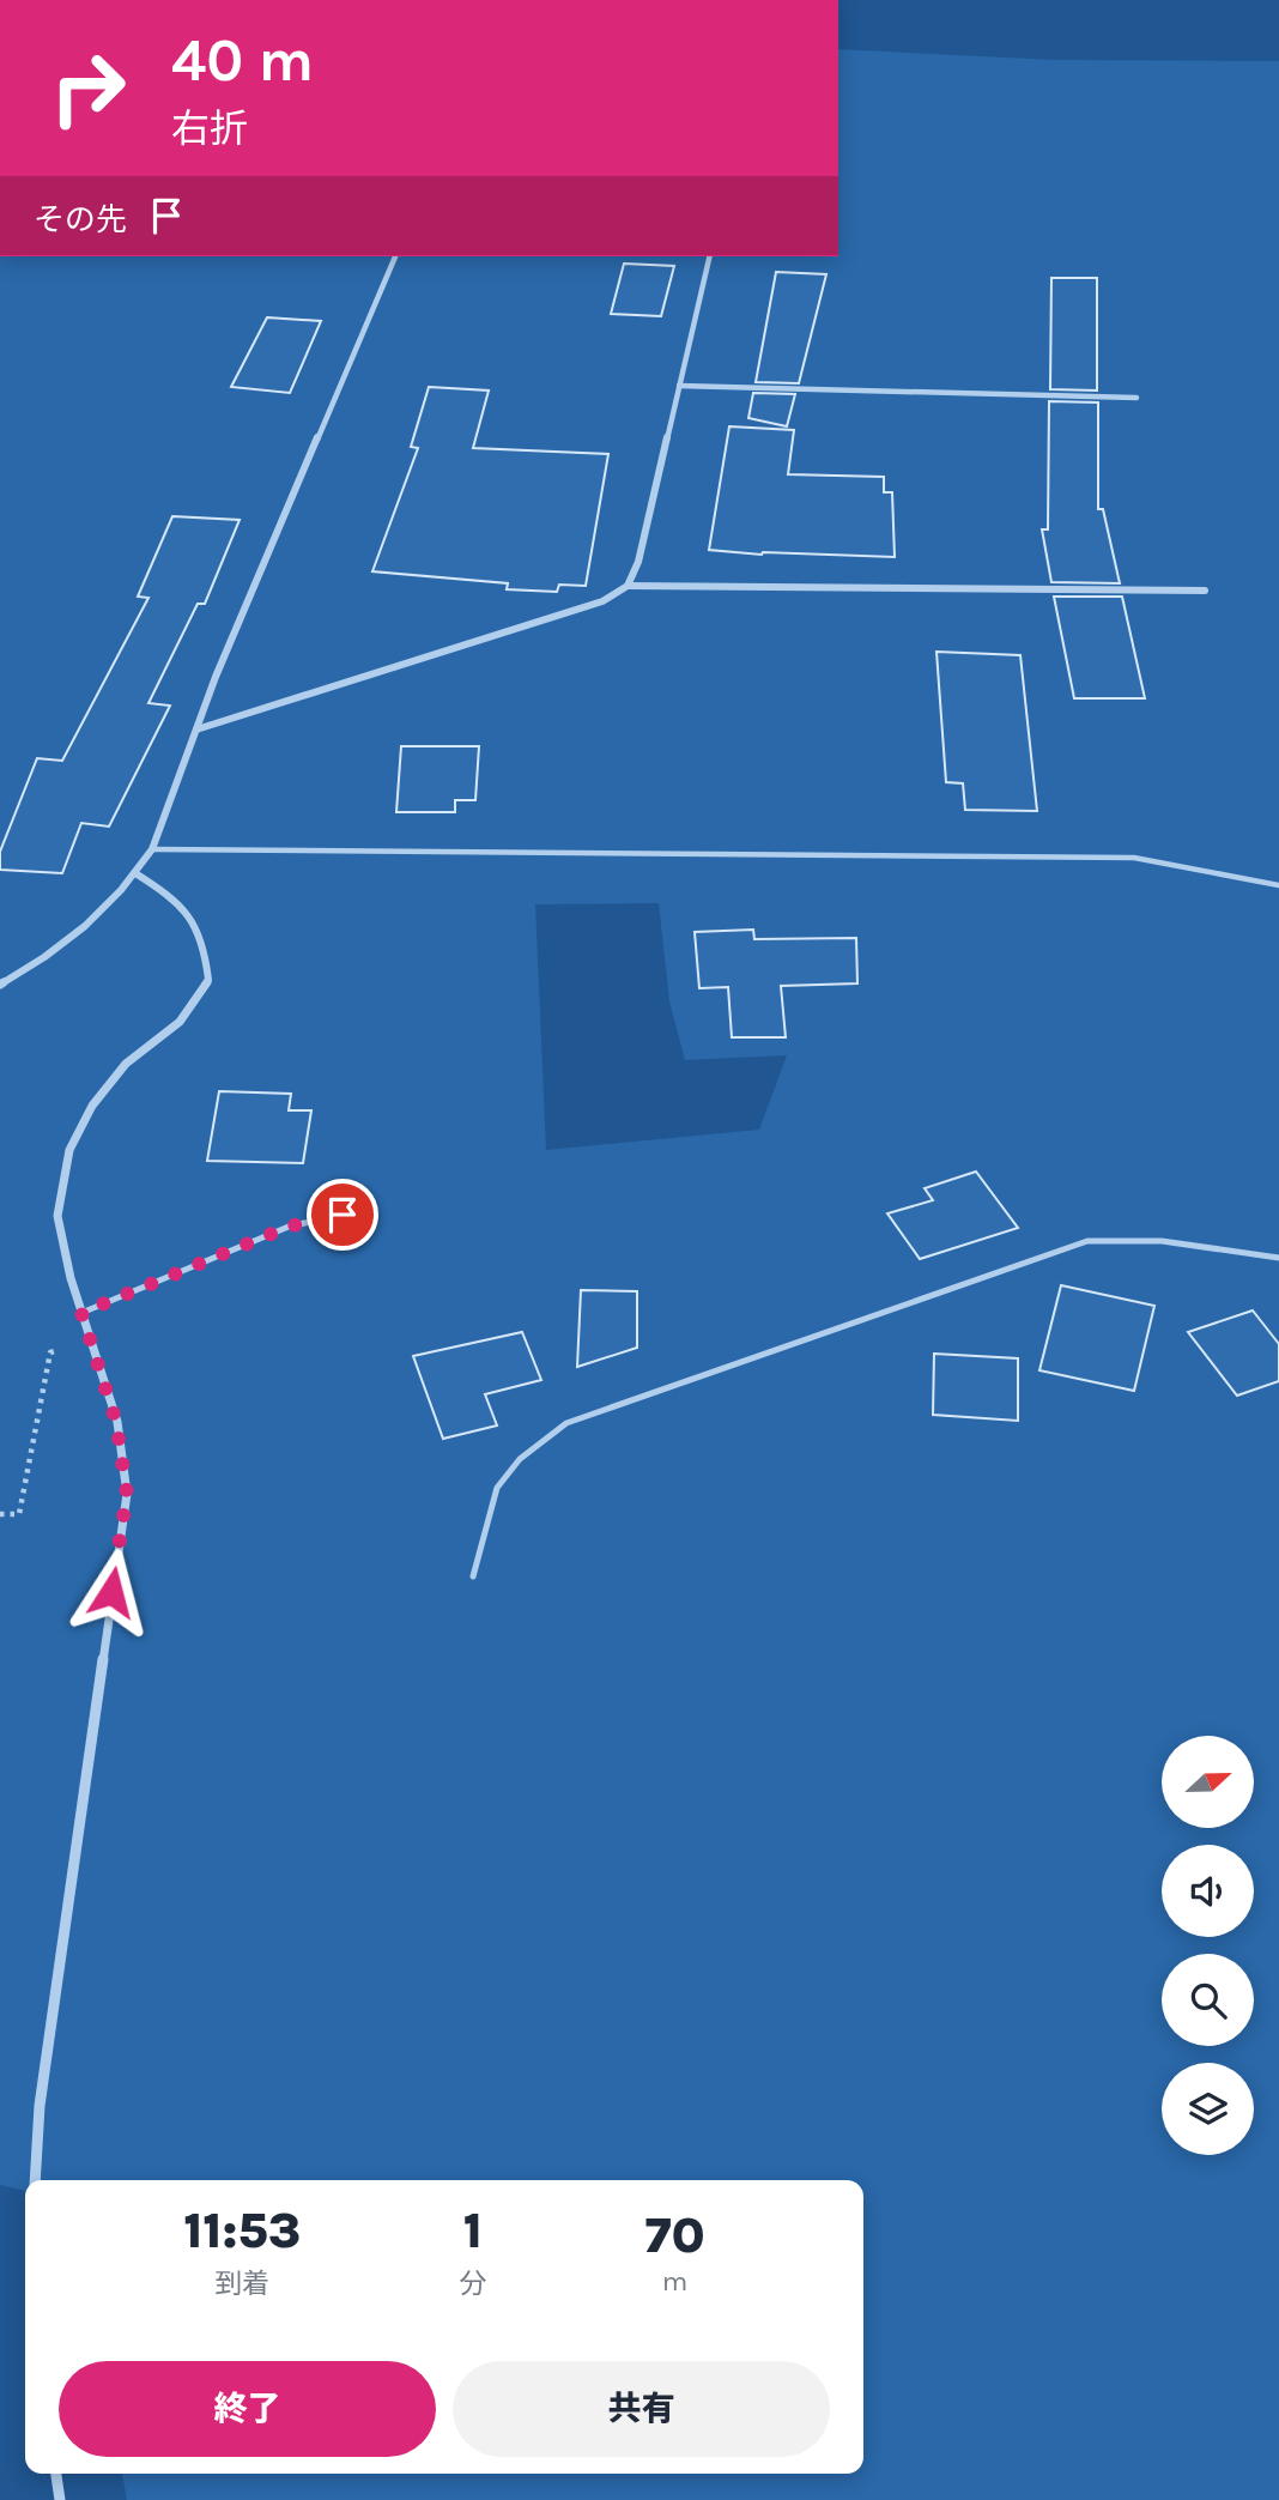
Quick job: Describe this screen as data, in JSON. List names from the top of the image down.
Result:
{
  "north": "right",
  "page": {
    "turn": ["40 m", "右折"],
    "then": "その先",
    "eta": [
      "11:53",
      "到着",
      "1",
      "分",
      "70",
      "m"
    ],
    "buttons": ["終了", "共有"]
  }
}
